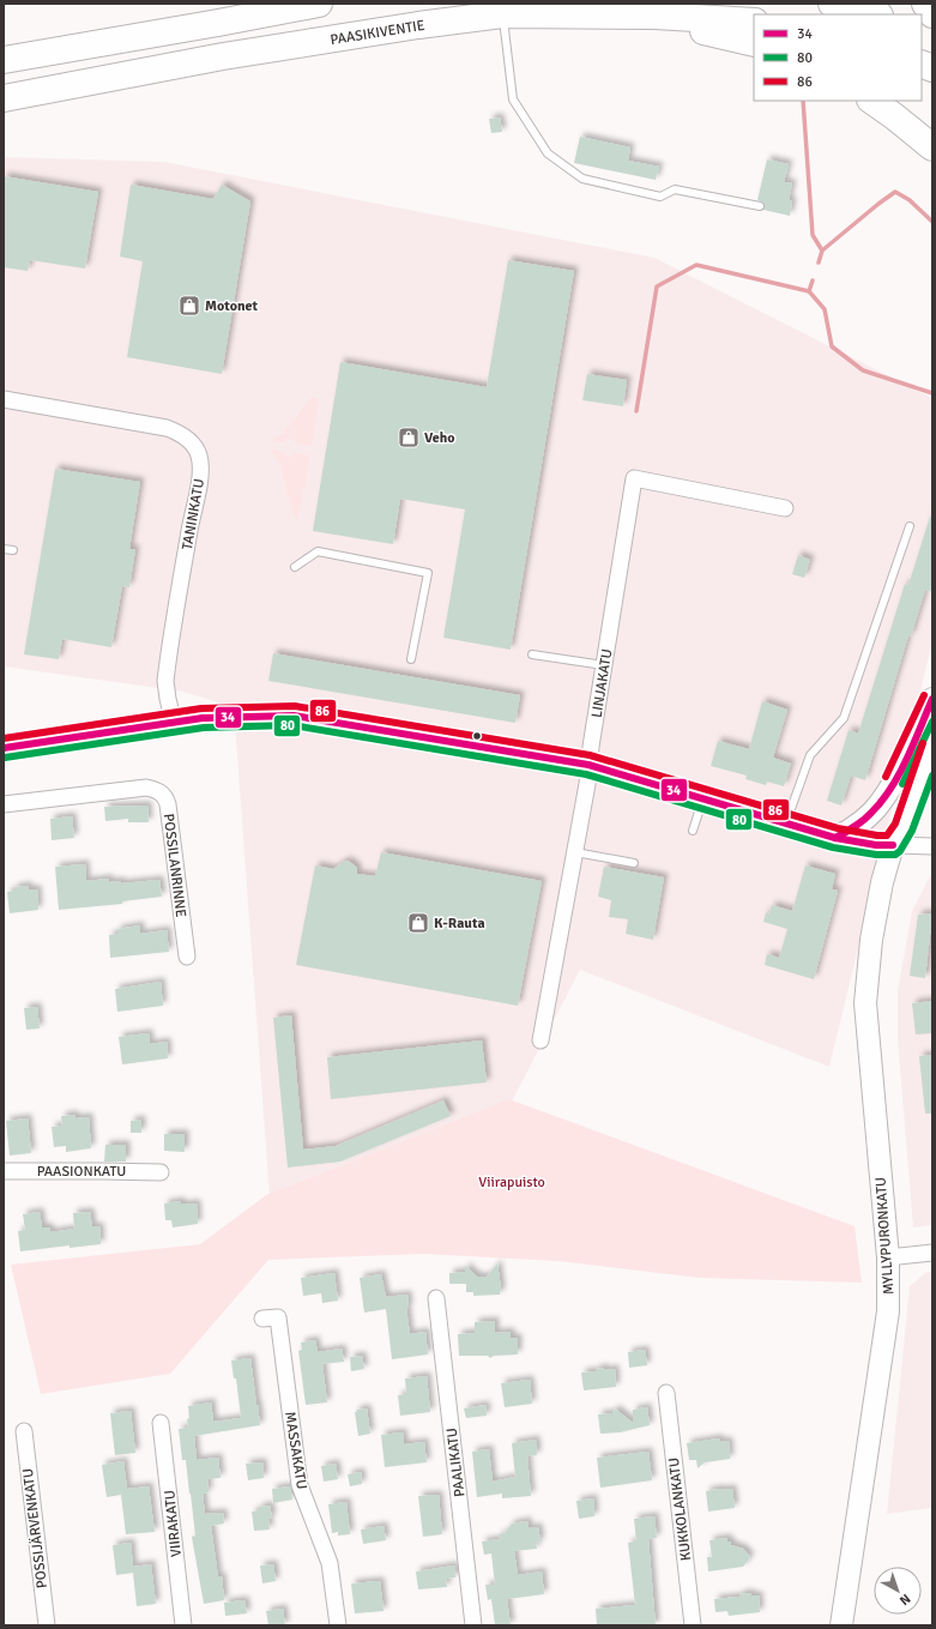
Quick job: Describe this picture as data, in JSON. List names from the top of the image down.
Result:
{
  "streets": {
    "highway": ["PAASIKIVENTIE"],
    "main road": ["MYLLYPURONKATU"],
    "street": [
      "TANINKATU",
      "LINJAKATU",
      "POSSILANRINNE",
      "PAASIONKATU",
      "MASSAKATU",
      "PAALIKATU",
      "KUKKOLANKATU",
      "VIIRAKATU",
      "POSSIJÄRVENKATU"
    ]
  },
  "parks": ["Viirapuisto"],
  "places": {
    "shop": ["Motonet", "Veho", "K-Rauta"]
  },
  "lines": ["transit line 86", "transit line 34", "transit line 80"],
  "legend": ["34", "80", "86"],
  "north": "bottom right"
}
